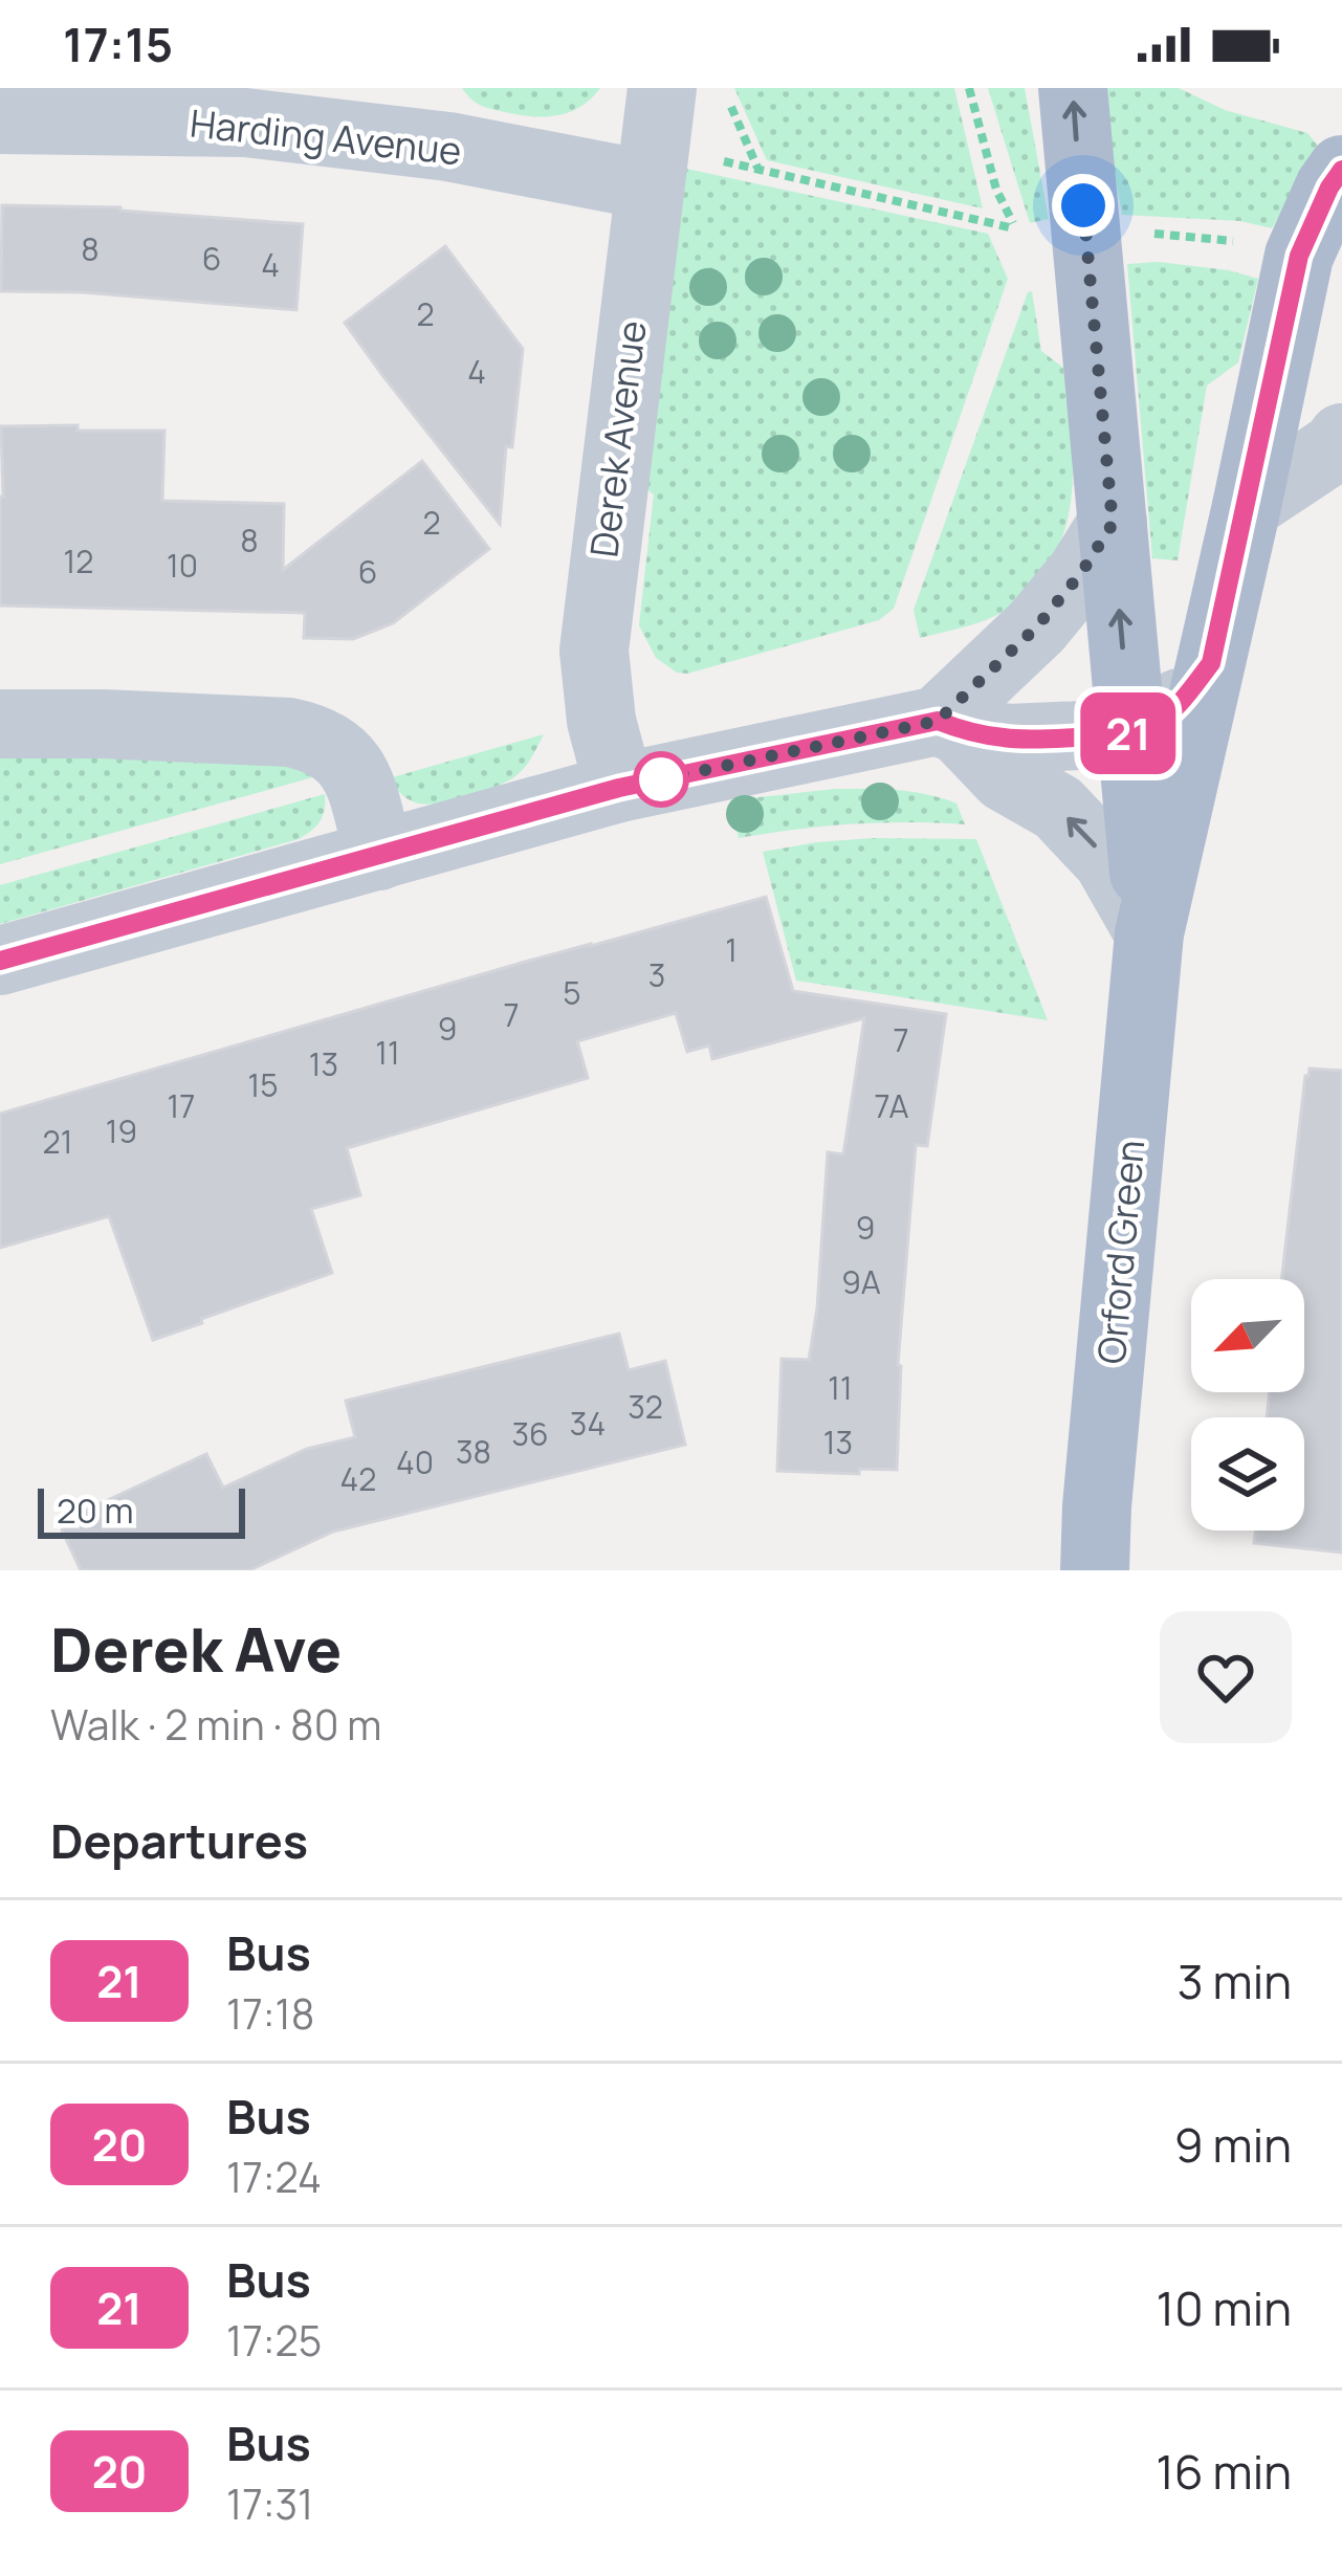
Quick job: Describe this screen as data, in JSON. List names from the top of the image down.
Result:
{
  "streets": {
    "main road": ["Orford Green"],
    "street": ["Harding Avenue", "Derek Avenue"]
  },
  "crossings": [
    ["Harding Avenue", "Derek Avenue"]
  ],
  "lines": ["bus line 21"],
  "house_numbers": [
    "8",
    "6",
    "4",
    "2",
    "4",
    "2",
    "8",
    "12",
    "10",
    "6",
    "1",
    "3",
    "5",
    "7",
    "9",
    "7",
    "11",
    "13",
    "15",
    "17",
    "7A",
    "19",
    "21",
    "9",
    "9A",
    "11",
    "32",
    "34",
    "36",
    "13",
    "38",
    "40",
    "42"
  ],
  "scale_bar": "20 m",
  "north": "bottom left",
  "page": {
    "status": "17:15",
    "on_map": "21",
    "scale": "20 m",
    "heading": [
      ["Derek Ave", "Walk · 2 min · 80 m"],
      "Departures"
    ],
    "list": [
      {
        "mark": "21",
        "name": "Bus",
        "note": "17:18",
        "value": "3 min"
      },
      {
        "mark": "20",
        "name": "Bus",
        "note": "17:24",
        "value": "9 min"
      },
      {
        "mark": "21",
        "name": "Bus",
        "note": "17:25",
        "value": "10 min"
      },
      {
        "mark": "20",
        "name": "Bus",
        "note": "17:31",
        "value": "16 min"
      }
    ]
  }
}
